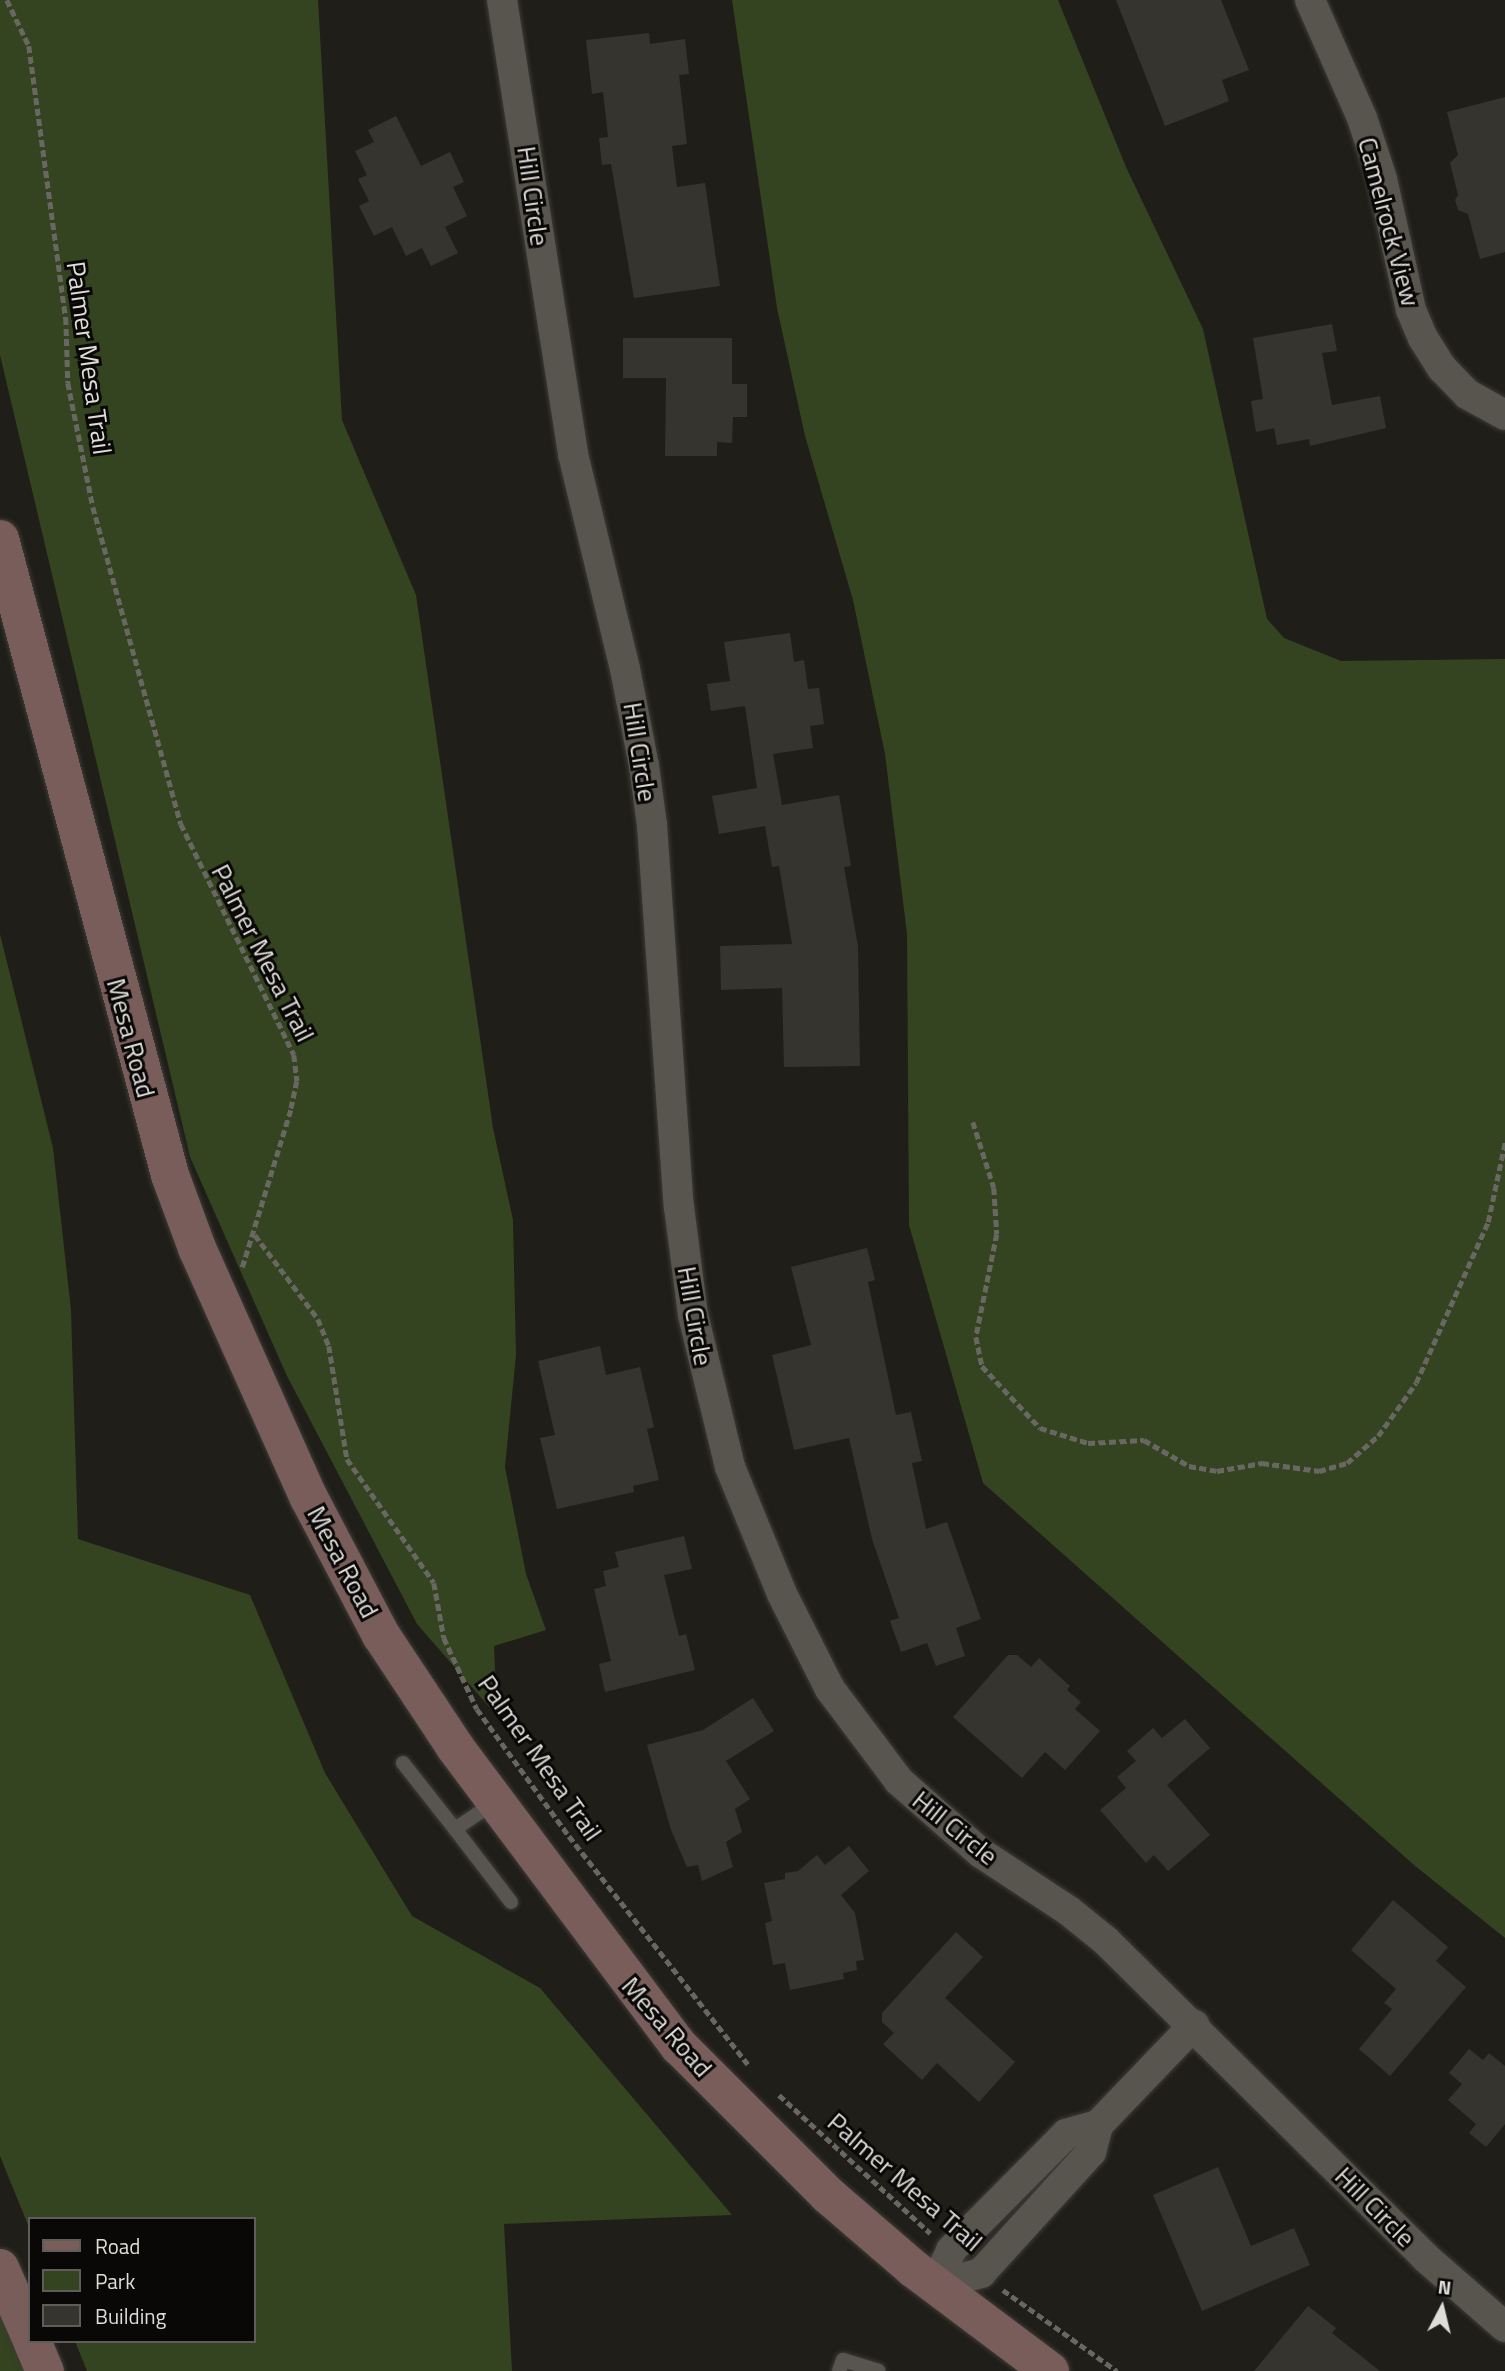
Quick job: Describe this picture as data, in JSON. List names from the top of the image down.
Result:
{
  "streets": {
    "main road": ["Mesa Road"],
    "street": ["Hill Circle", "Camelrock View"],
    "path": ["Palmer Mesa Trail"]
  },
  "legend": ["Road", "Park", "Building"],
  "north": "top"
}
